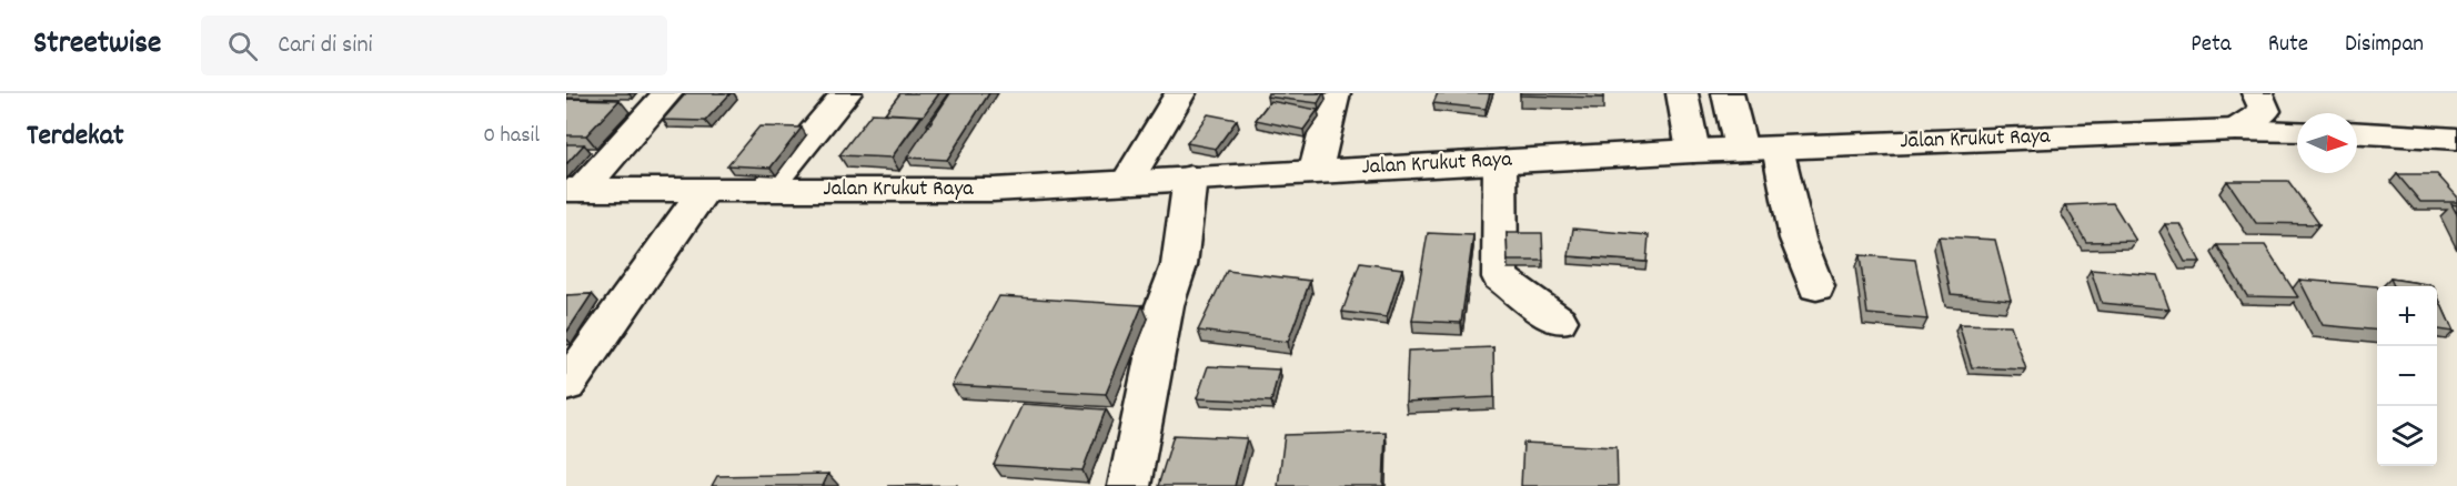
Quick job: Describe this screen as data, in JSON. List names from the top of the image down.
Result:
{
  "streets": {
    "main road": ["Jalan Krukut Raya"]
  },
  "north": "right",
  "page": {
    "header": "Streetwise",
    "search": "Cari di sini",
    "nav": ["Peta", "Rute", "Disimpan"],
    "heading": ["Terdekat", "0 hasil"],
    "map_buttons": ["+", "−"]
  }
}
